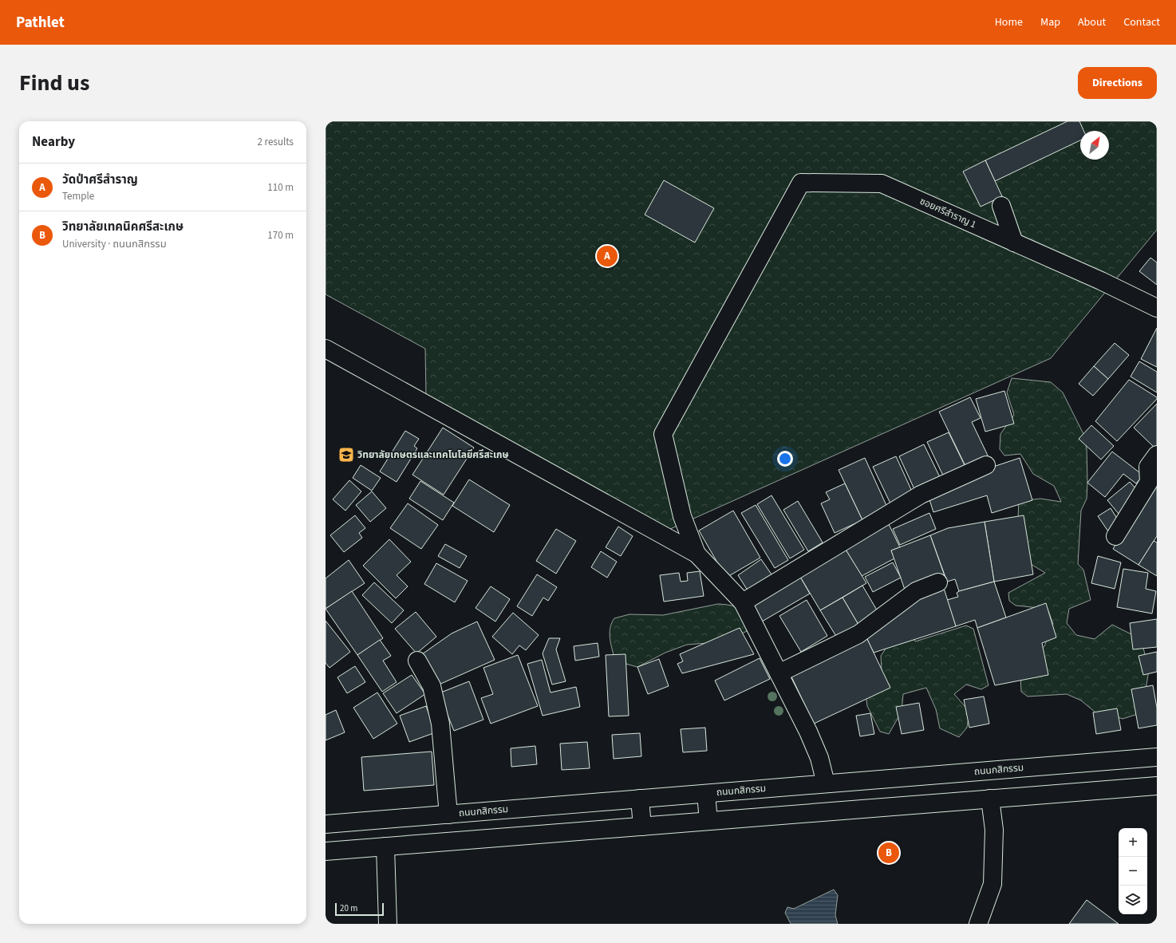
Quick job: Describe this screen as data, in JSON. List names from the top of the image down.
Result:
{
  "streets": {
    "main road": ["ซอยศรีสำราญ 1", "ถนนกสิกรรม"]
  },
  "places": {
    "school or university": ["วิทยาลัยเกษตรและเทคโนโลยีศรีสะเกษ"]
  },
  "scale_bar": "20 m",
  "north": "top right",
  "page": {
    "header": "Pathlet",
    "nav": [
      "Home",
      "Map",
      "About",
      "Contact"
    ],
    "title": "Find us",
    "buttons": "Directions",
    "heading": ["Nearby", "2 results"],
    "list": [
      {
        "mark": "A",
        "name": "วัดป่าศรีสำราญ",
        "note": "Temple",
        "value": "110 m"
      },
      {
        "mark": "B",
        "name": "วิทยาลัยเทคนิคศรีสะเกษ",
        "note": "University · ถนนกสิกรรม",
        "value": "170 m"
      }
    ],
    "pins": ["A", "B"],
    "map_buttons": ["+", "−"],
    "scale": "20 m"
  }
}
